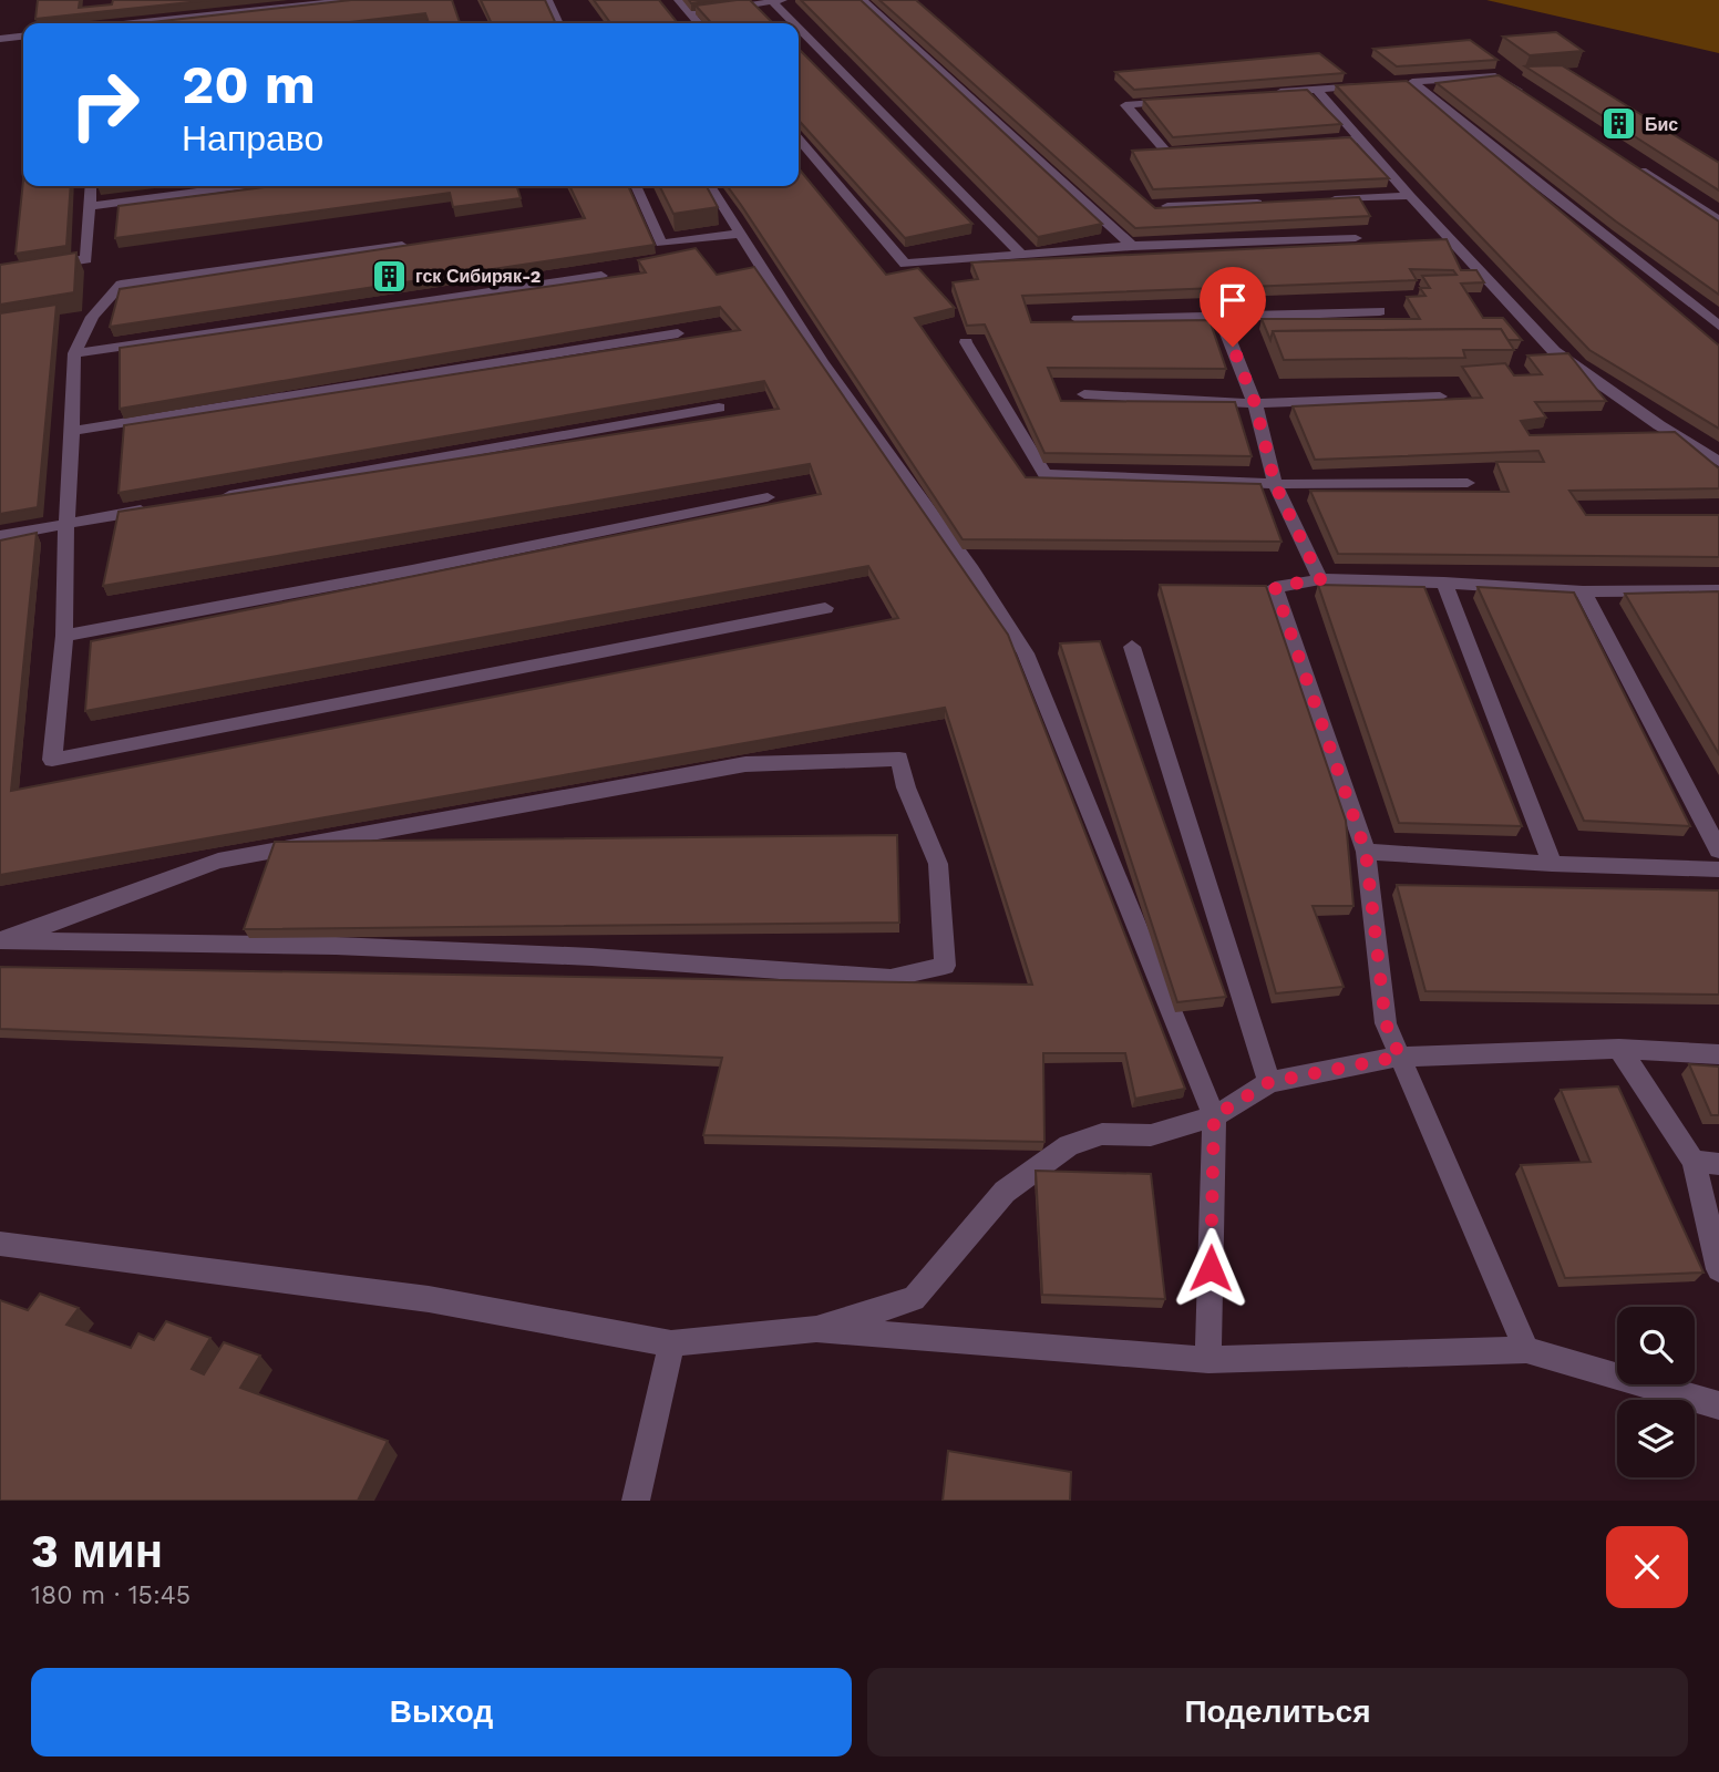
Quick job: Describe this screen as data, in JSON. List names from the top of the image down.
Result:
{
  "places": {
    "building": ["Бис", "гск Сибиряк-2"]
  },
  "page": {
    "turn": ["20 m", "Направо"],
    "heading": ["3 мин", "180 m · 15:45"],
    "buttons": ["Выход", "Поделиться"]
  }
}
